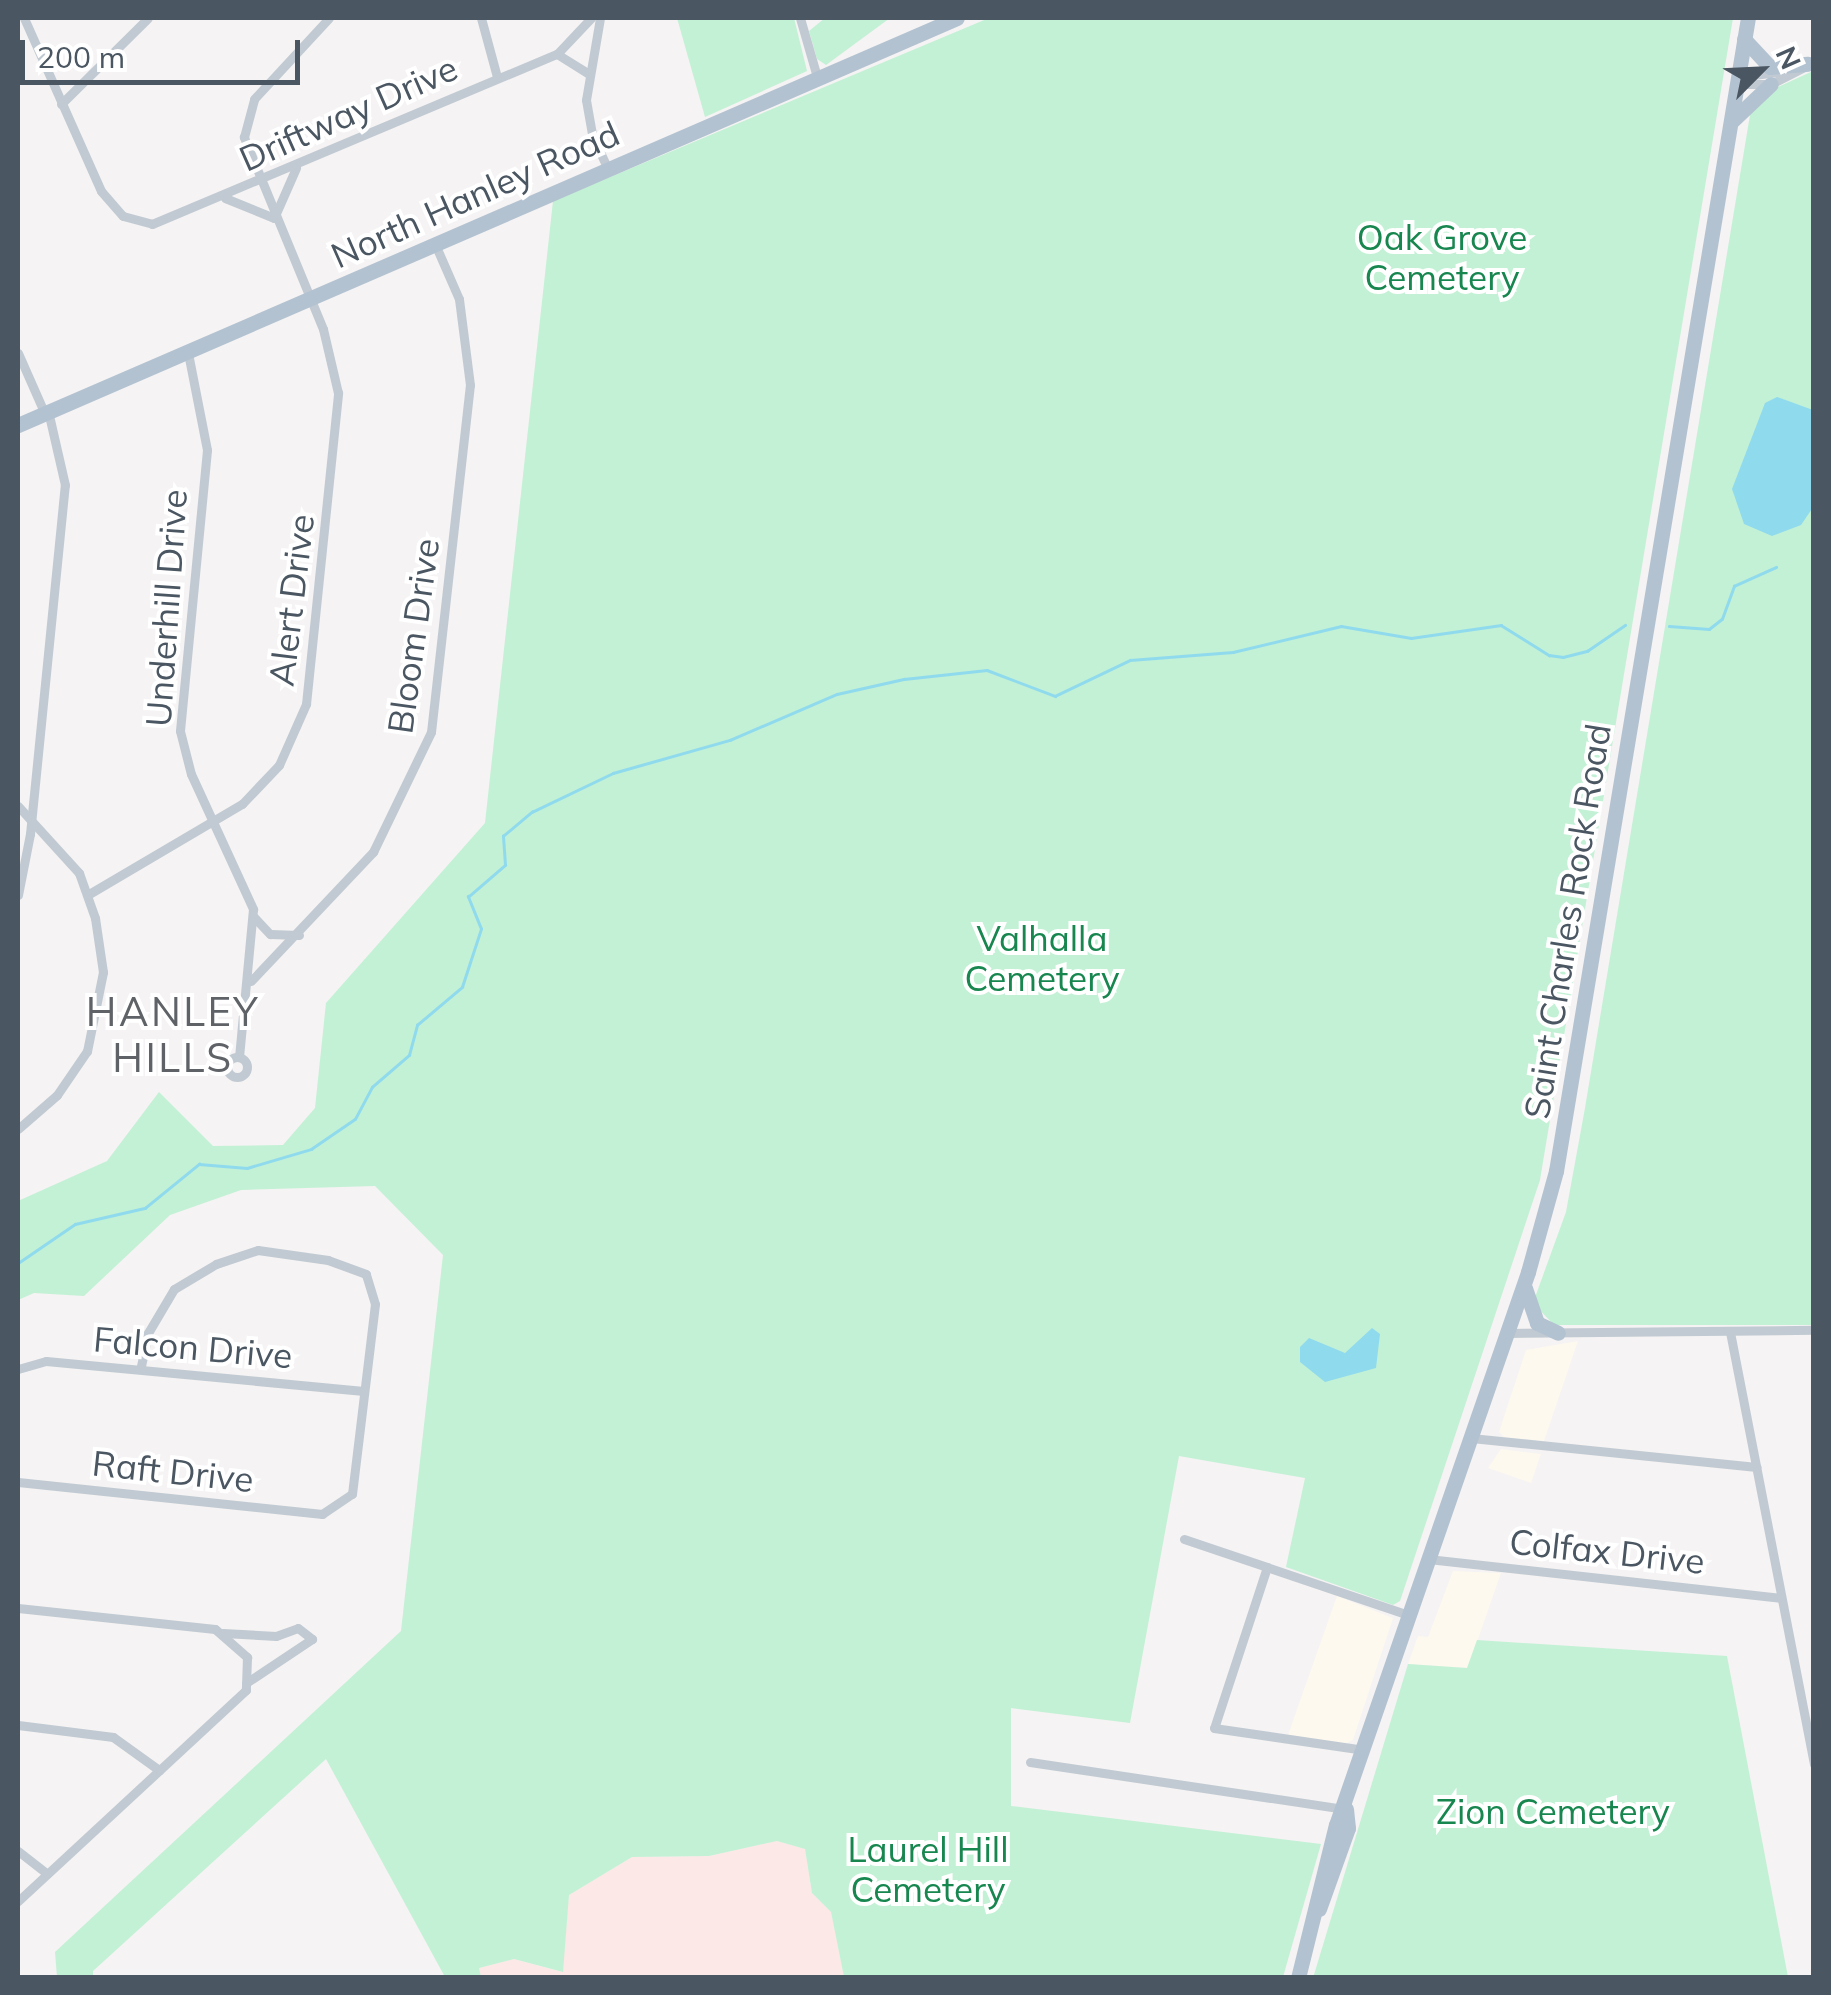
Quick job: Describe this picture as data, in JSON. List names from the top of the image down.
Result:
{
  "streets": {
    "main road": ["North Hanley Road", "Saint Charles Rock Road"],
    "street": [
      "Driftway Drive",
      "Alert Drive",
      "Underhill Drive",
      "Bloom Drive",
      "Falcon Drive",
      "Raft Drive",
      "Colfax Drive"
    ]
  },
  "crossings": [
    ["Driftway Drive", "Alert Drive"],
    ["North Hanley Road", "Alert Drive"],
    ["North Hanley Road", "Underhill Drive"],
    ["North Hanley Road", "Bloom Drive"],
    ["Alert Drive", "Underhill Drive"],
    ["Underhill Drive", "Bloom Drive"],
    ["Saint Charles Rock Road", "Colfax Drive"],
    ["Falcon Drive", "Raft Drive"]
  ],
  "districts": ["HANLEY HILLS"],
  "parks": [
    "Oak Grove Cemetery",
    "Valhalla Cemetery",
    "Zion Cemetery",
    "Laurel Hill Cemetery"
  ],
  "scale_bar": "200 m",
  "north": "top right"
}
